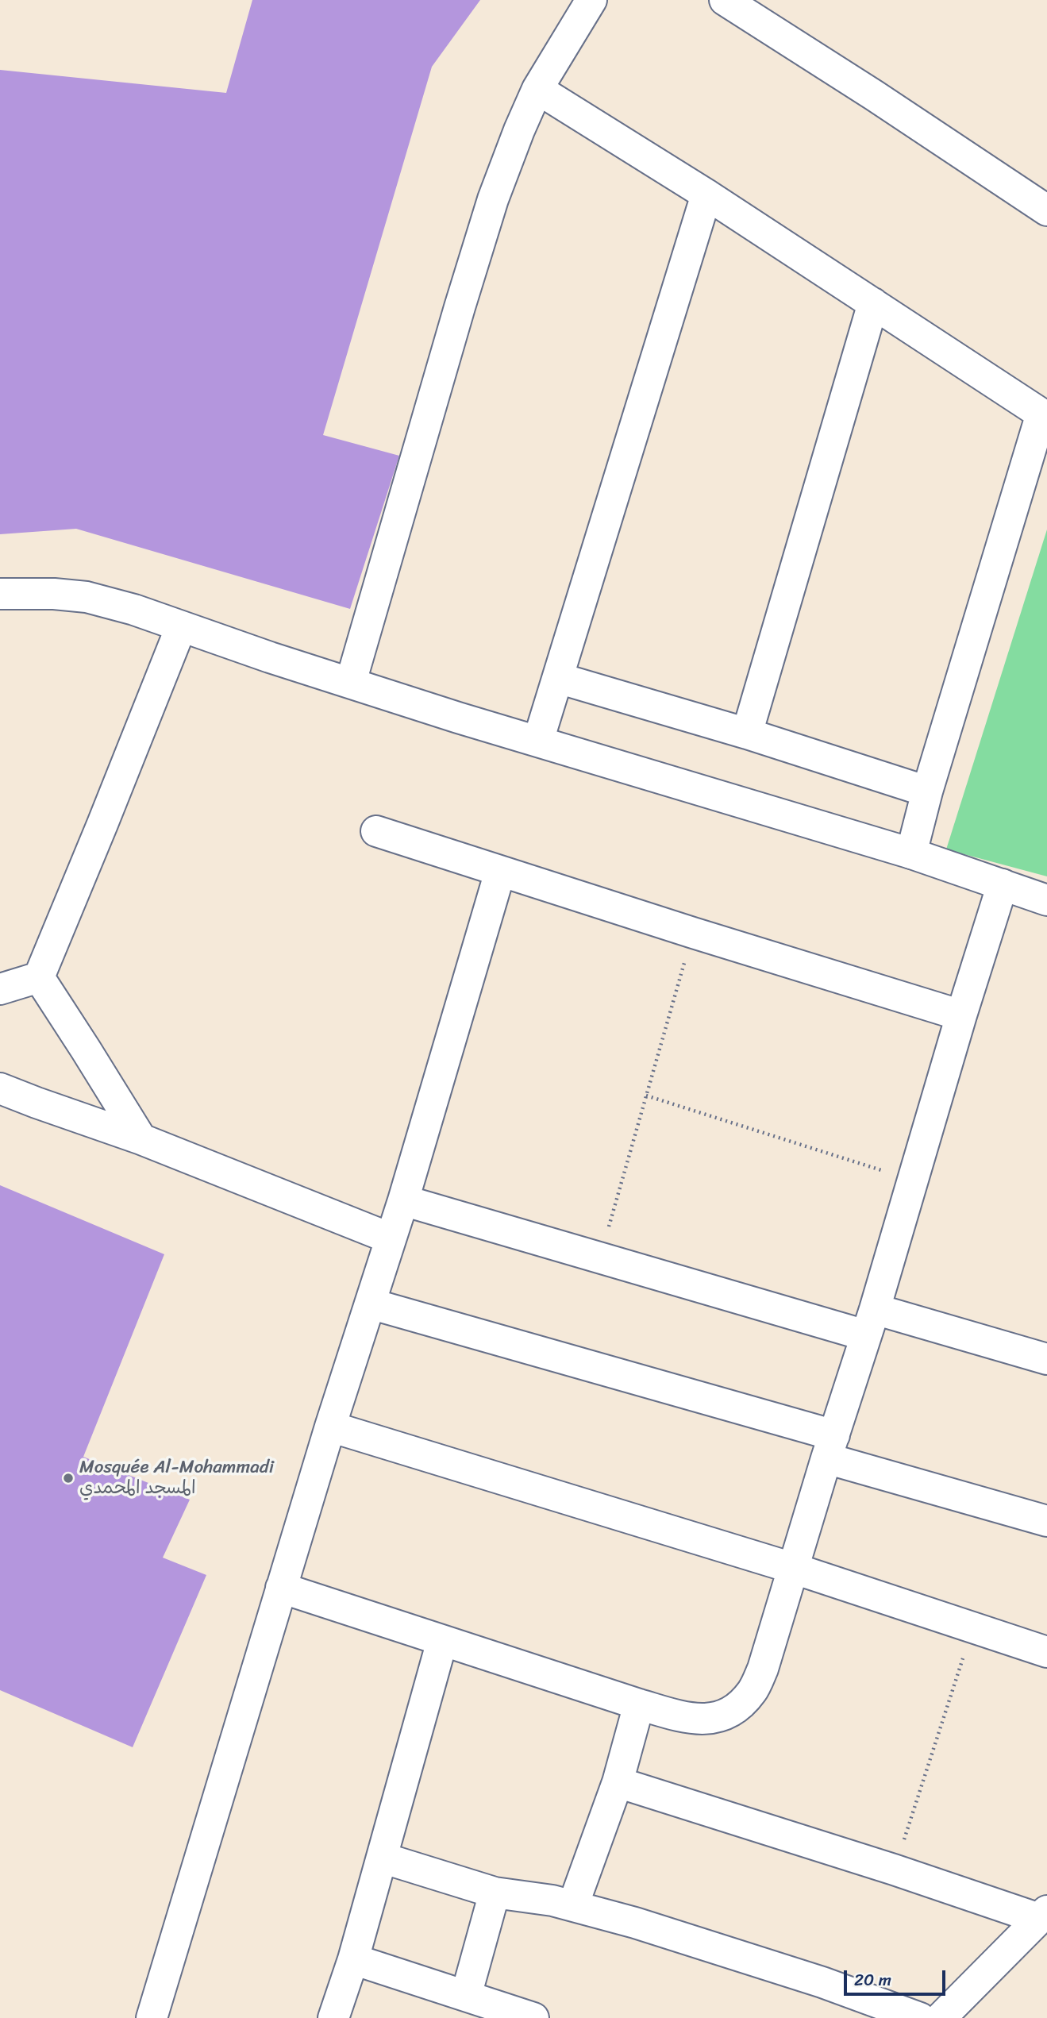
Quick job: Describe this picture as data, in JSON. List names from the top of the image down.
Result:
{
  "places": ["Mosquée Al-Mohammadi المسجد المحمدي"],
  "scale_bar": "20 m"
}
